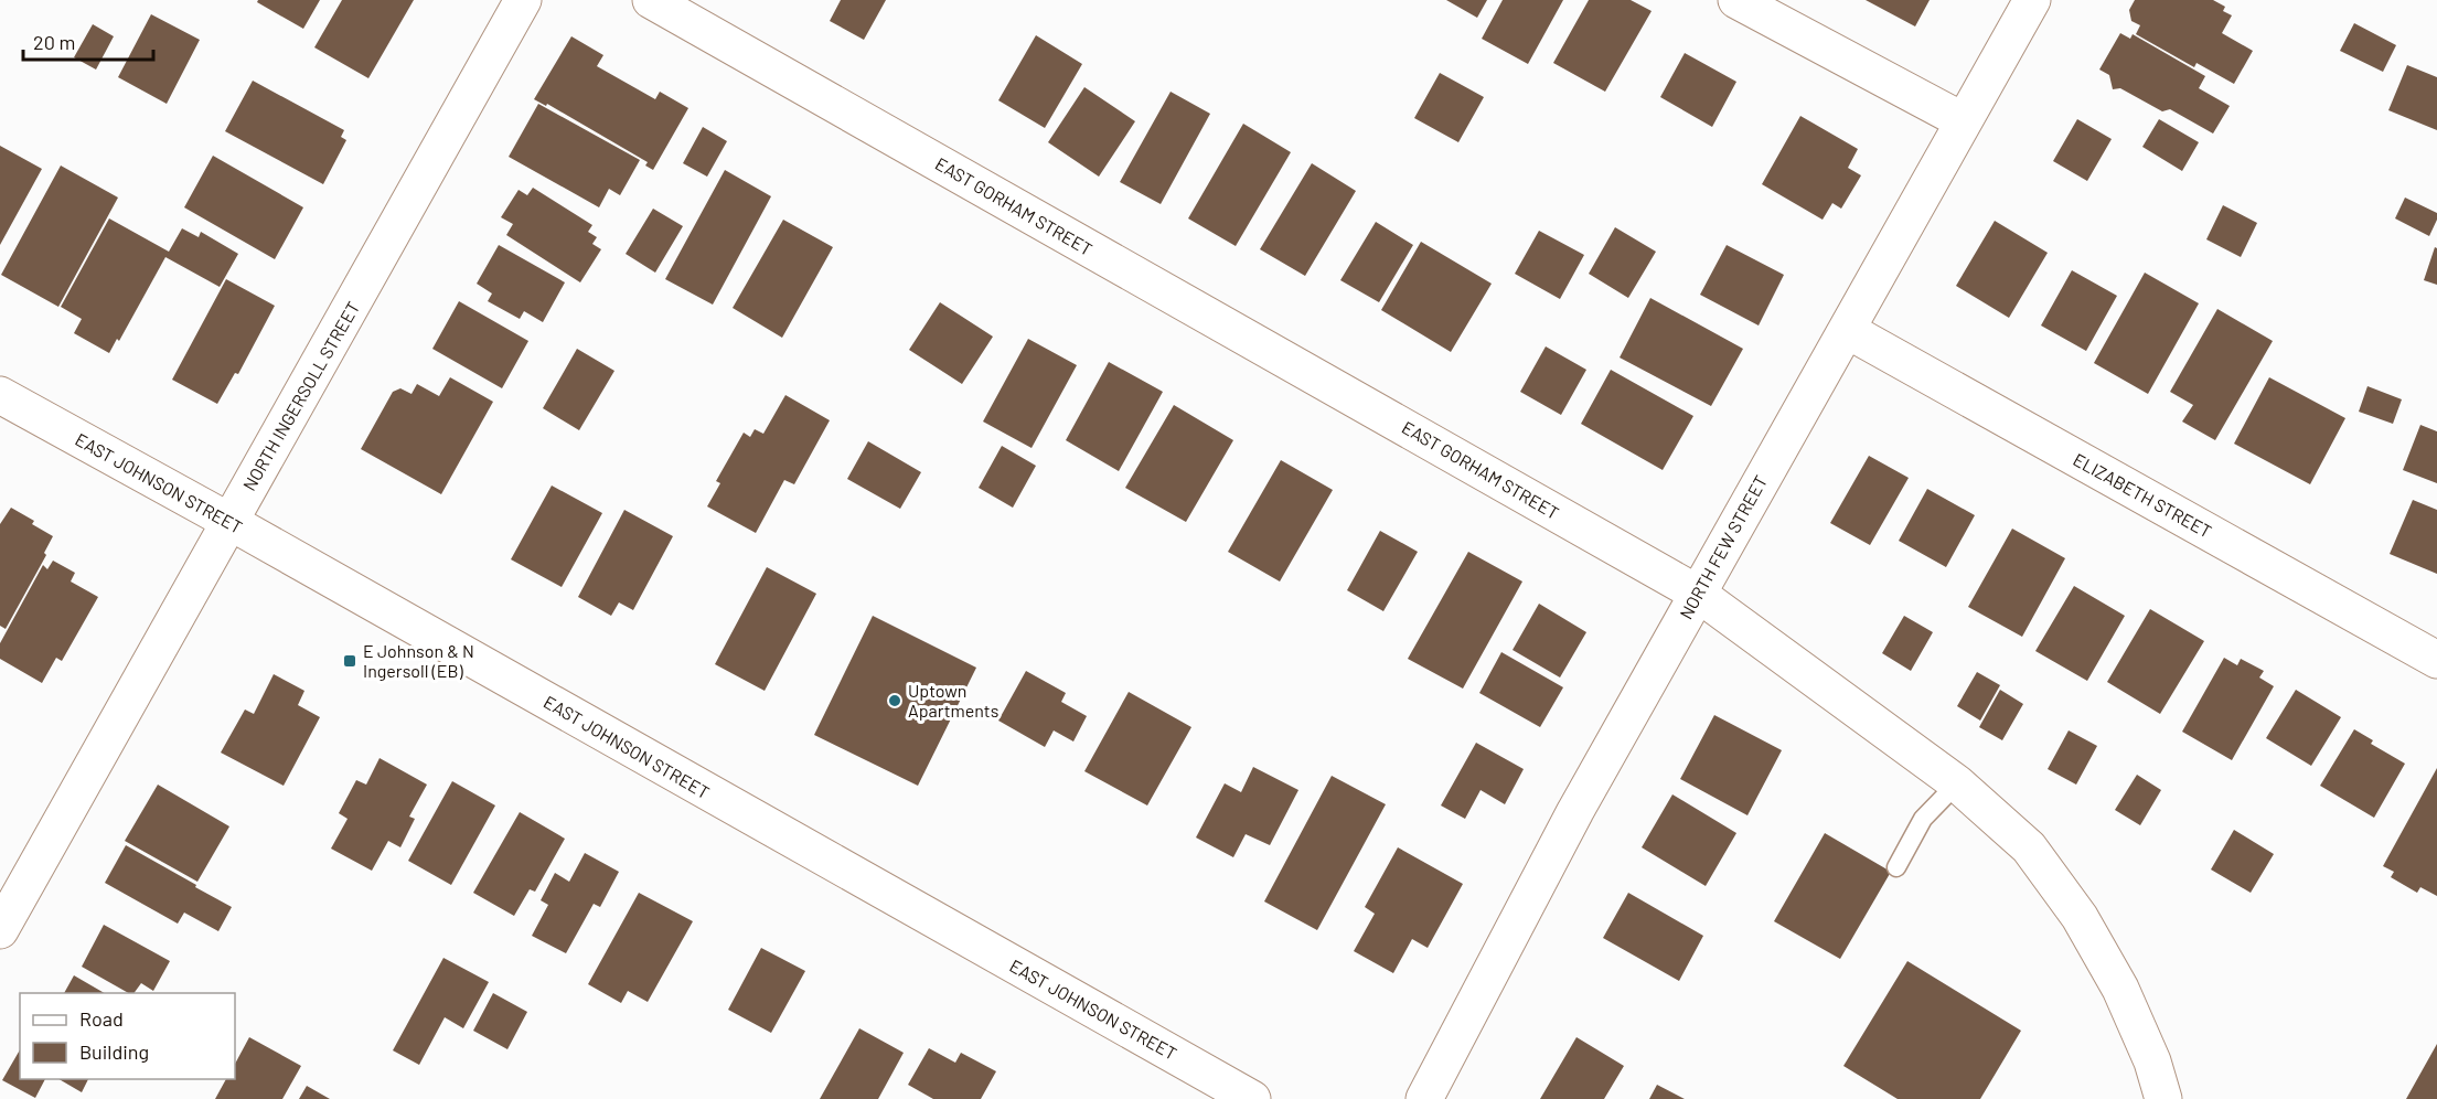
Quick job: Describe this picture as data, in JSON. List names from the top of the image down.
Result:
{
  "streets": {
    "main road": [
      "EAST GORHAM STREET",
      "NORTH INGERSOLL STREET",
      "EAST JOHNSON STREET",
      "ELIZABETH STREET",
      "NORTH FEW STREET"
    ]
  },
  "crossings": [
    ["EAST GORHAM STREET", "NORTH FEW STREET"],
    ["NORTH INGERSOLL STREET", "EAST JOHNSON STREET"],
    ["ELIZABETH STREET", "NORTH FEW STREET"]
  ],
  "places": {
    "transit": ["E Johnson & N Ingersoll (EB)"],
    "other": ["Uptown Apartments"]
  },
  "legend": ["Road", "Building"],
  "scale_bar": "20 m"
}
